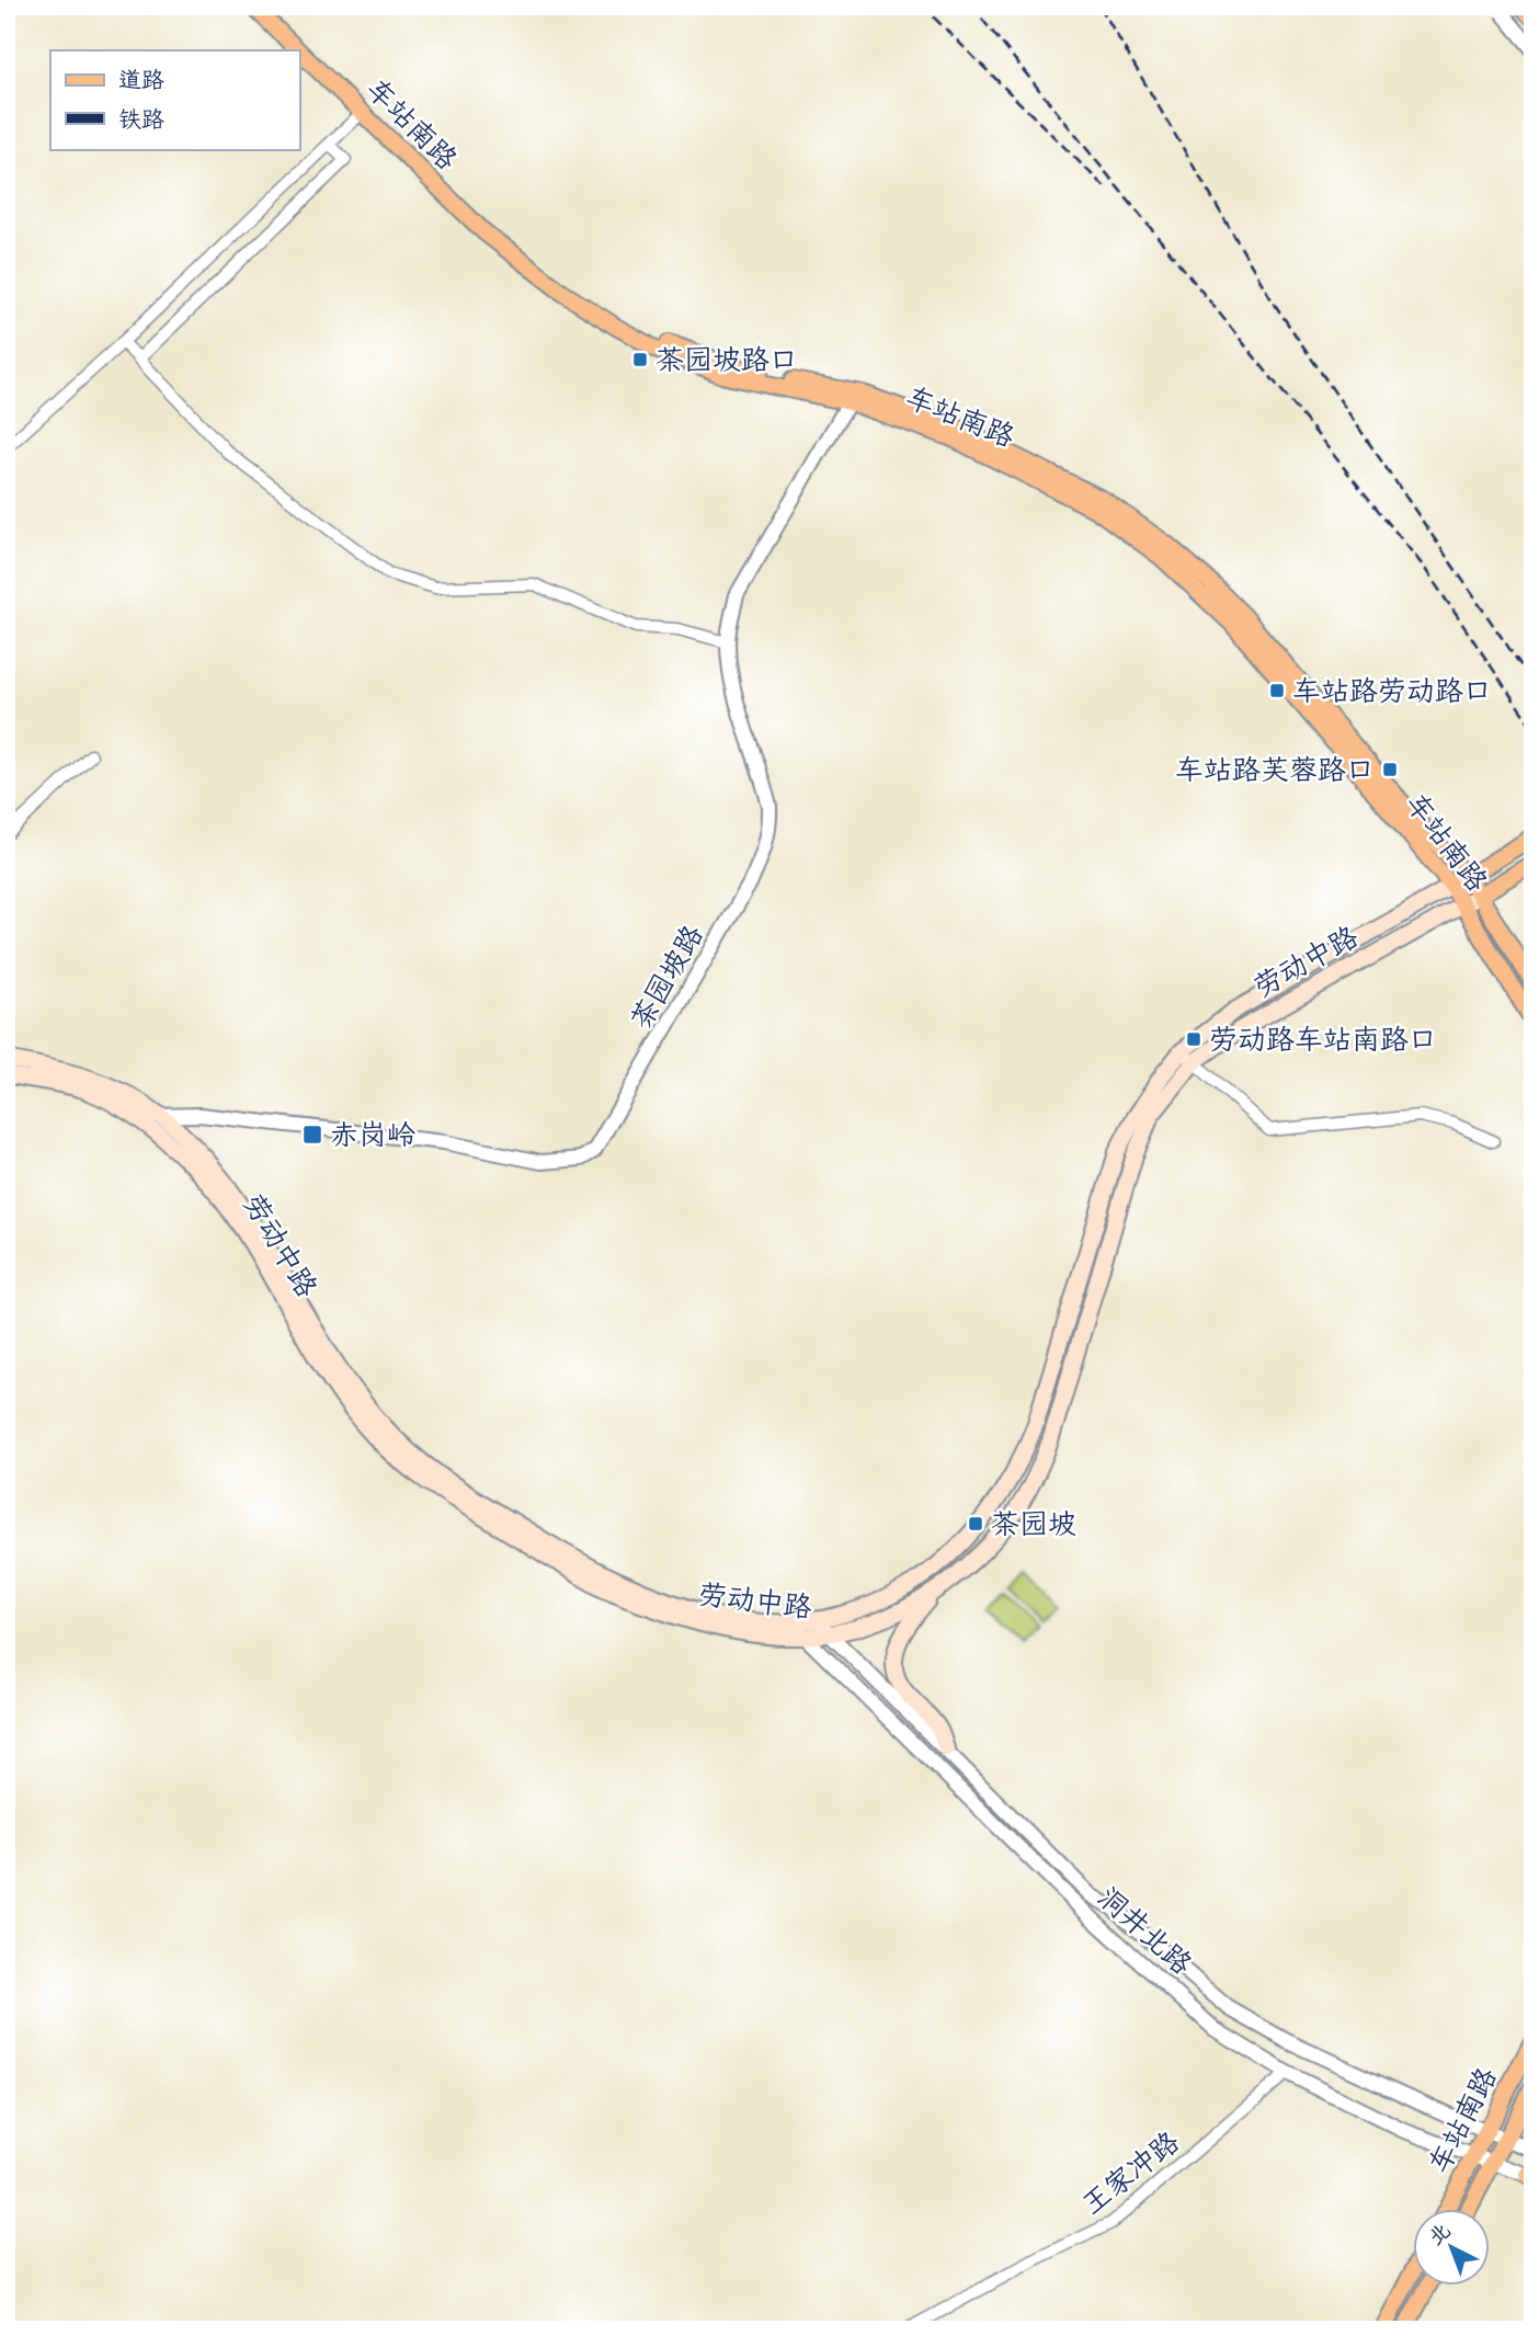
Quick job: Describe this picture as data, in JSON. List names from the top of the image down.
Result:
{
  "streets": {
    "main road": ["车站南路", "劳动中路"],
    "street": ["茶园坡路", "洞井北路", "王家冲路"]
  },
  "crossings": [
    ["车站南路", "劳动中路"],
    ["车站南路", "茶园坡路"],
    ["车站南路", "洞井北路"],
    ["劳动中路", "茶园坡路"],
    ["劳动中路", "洞井北路"],
    ["洞井北路", "王家冲路"]
  ],
  "places": {
    "transit": [
      "茶园坡路口",
      "车站路劳动路口",
      "车站路芙蓉路口",
      "劳动路车站南路口",
      "赤岗岭",
      "茶园坡"
    ]
  },
  "legend": ["道路", "铁路"],
  "north": "top left"
}
